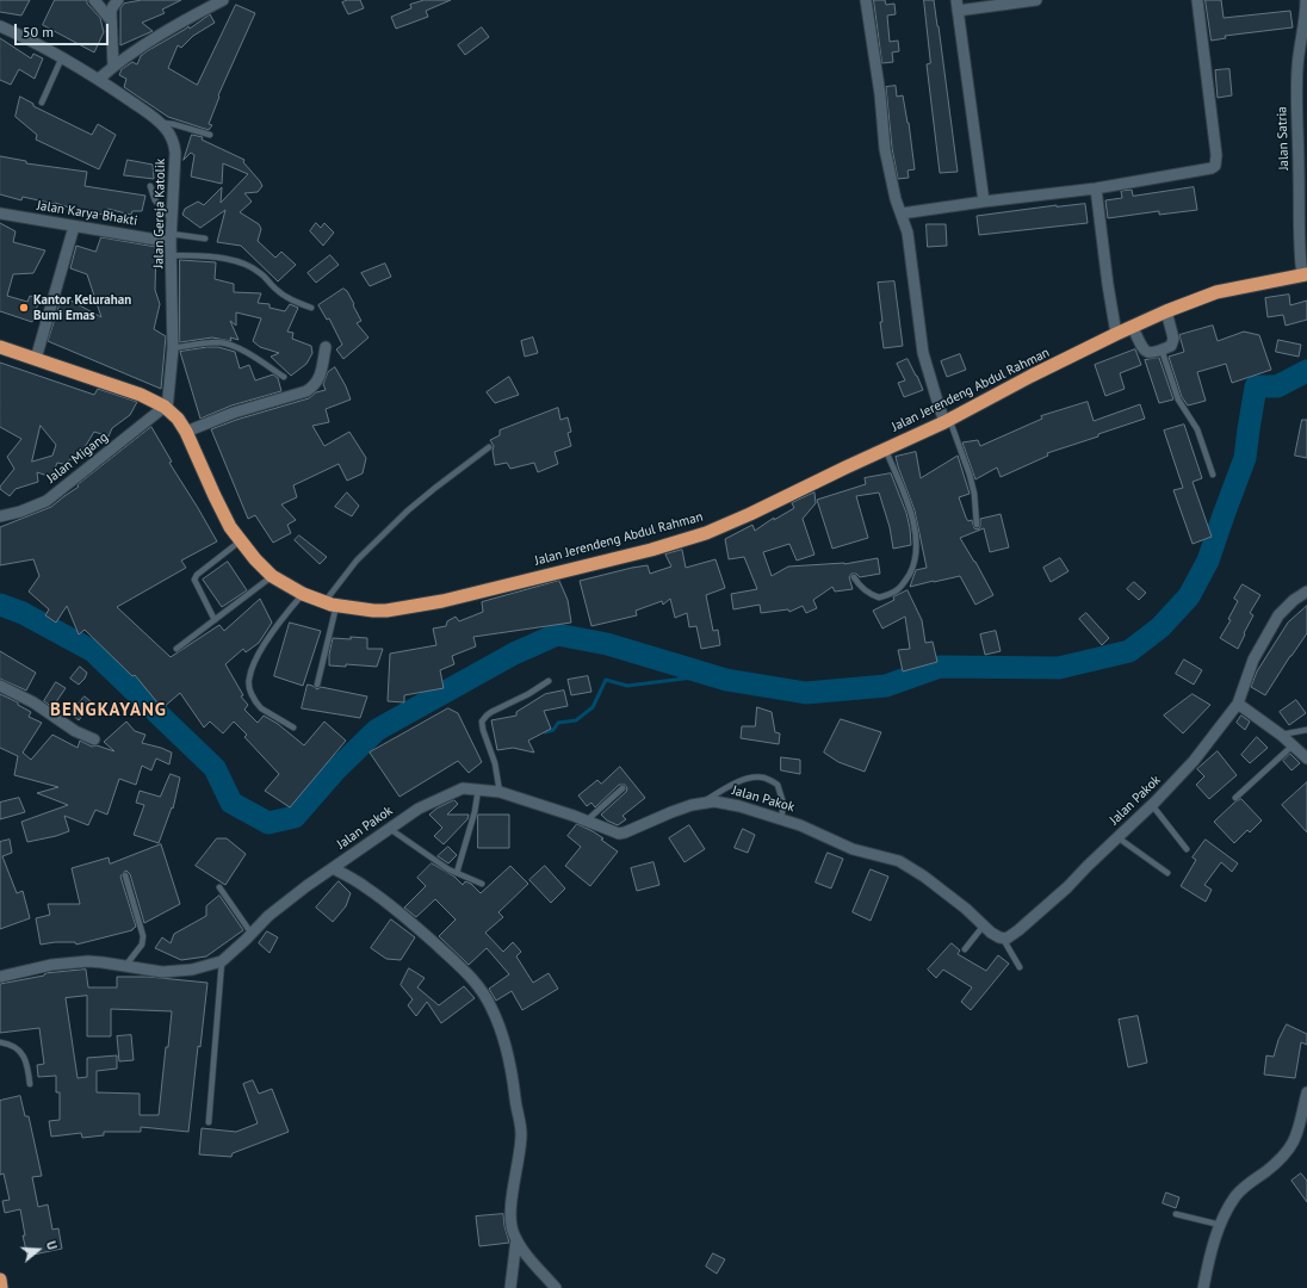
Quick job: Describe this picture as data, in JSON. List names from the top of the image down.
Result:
{
  "streets": {
    "highway": ["Jalan Jerendeng Abdul Rahman"],
    "street": [
      "Jalan Satria",
      "Jalan Karya Bhakti",
      "Jalan Gereja Katolik",
      "Jalan Migang",
      "Jalan Pakok"
    ]
  },
  "crossings": [
    ["Jalan Satria", "Jalan Jerendeng Abdul Rahman"],
    ["Jalan Karya Bhakti", "Jalan Gereja Katolik"],
    ["Jalan Gereja Katolik", "Jalan Jerendeng Abdul Rahman"],
    ["Jalan Gereja Katolik", "Jalan Migang"],
    ["Jalan Jerendeng Abdul Rahman", "Jalan Migang"]
  ],
  "districts": ["BENGKAYANG"],
  "places": ["Kantor Kelurahan Bumi Emas"],
  "scale_bar": "50 m",
  "north": "right"
}
